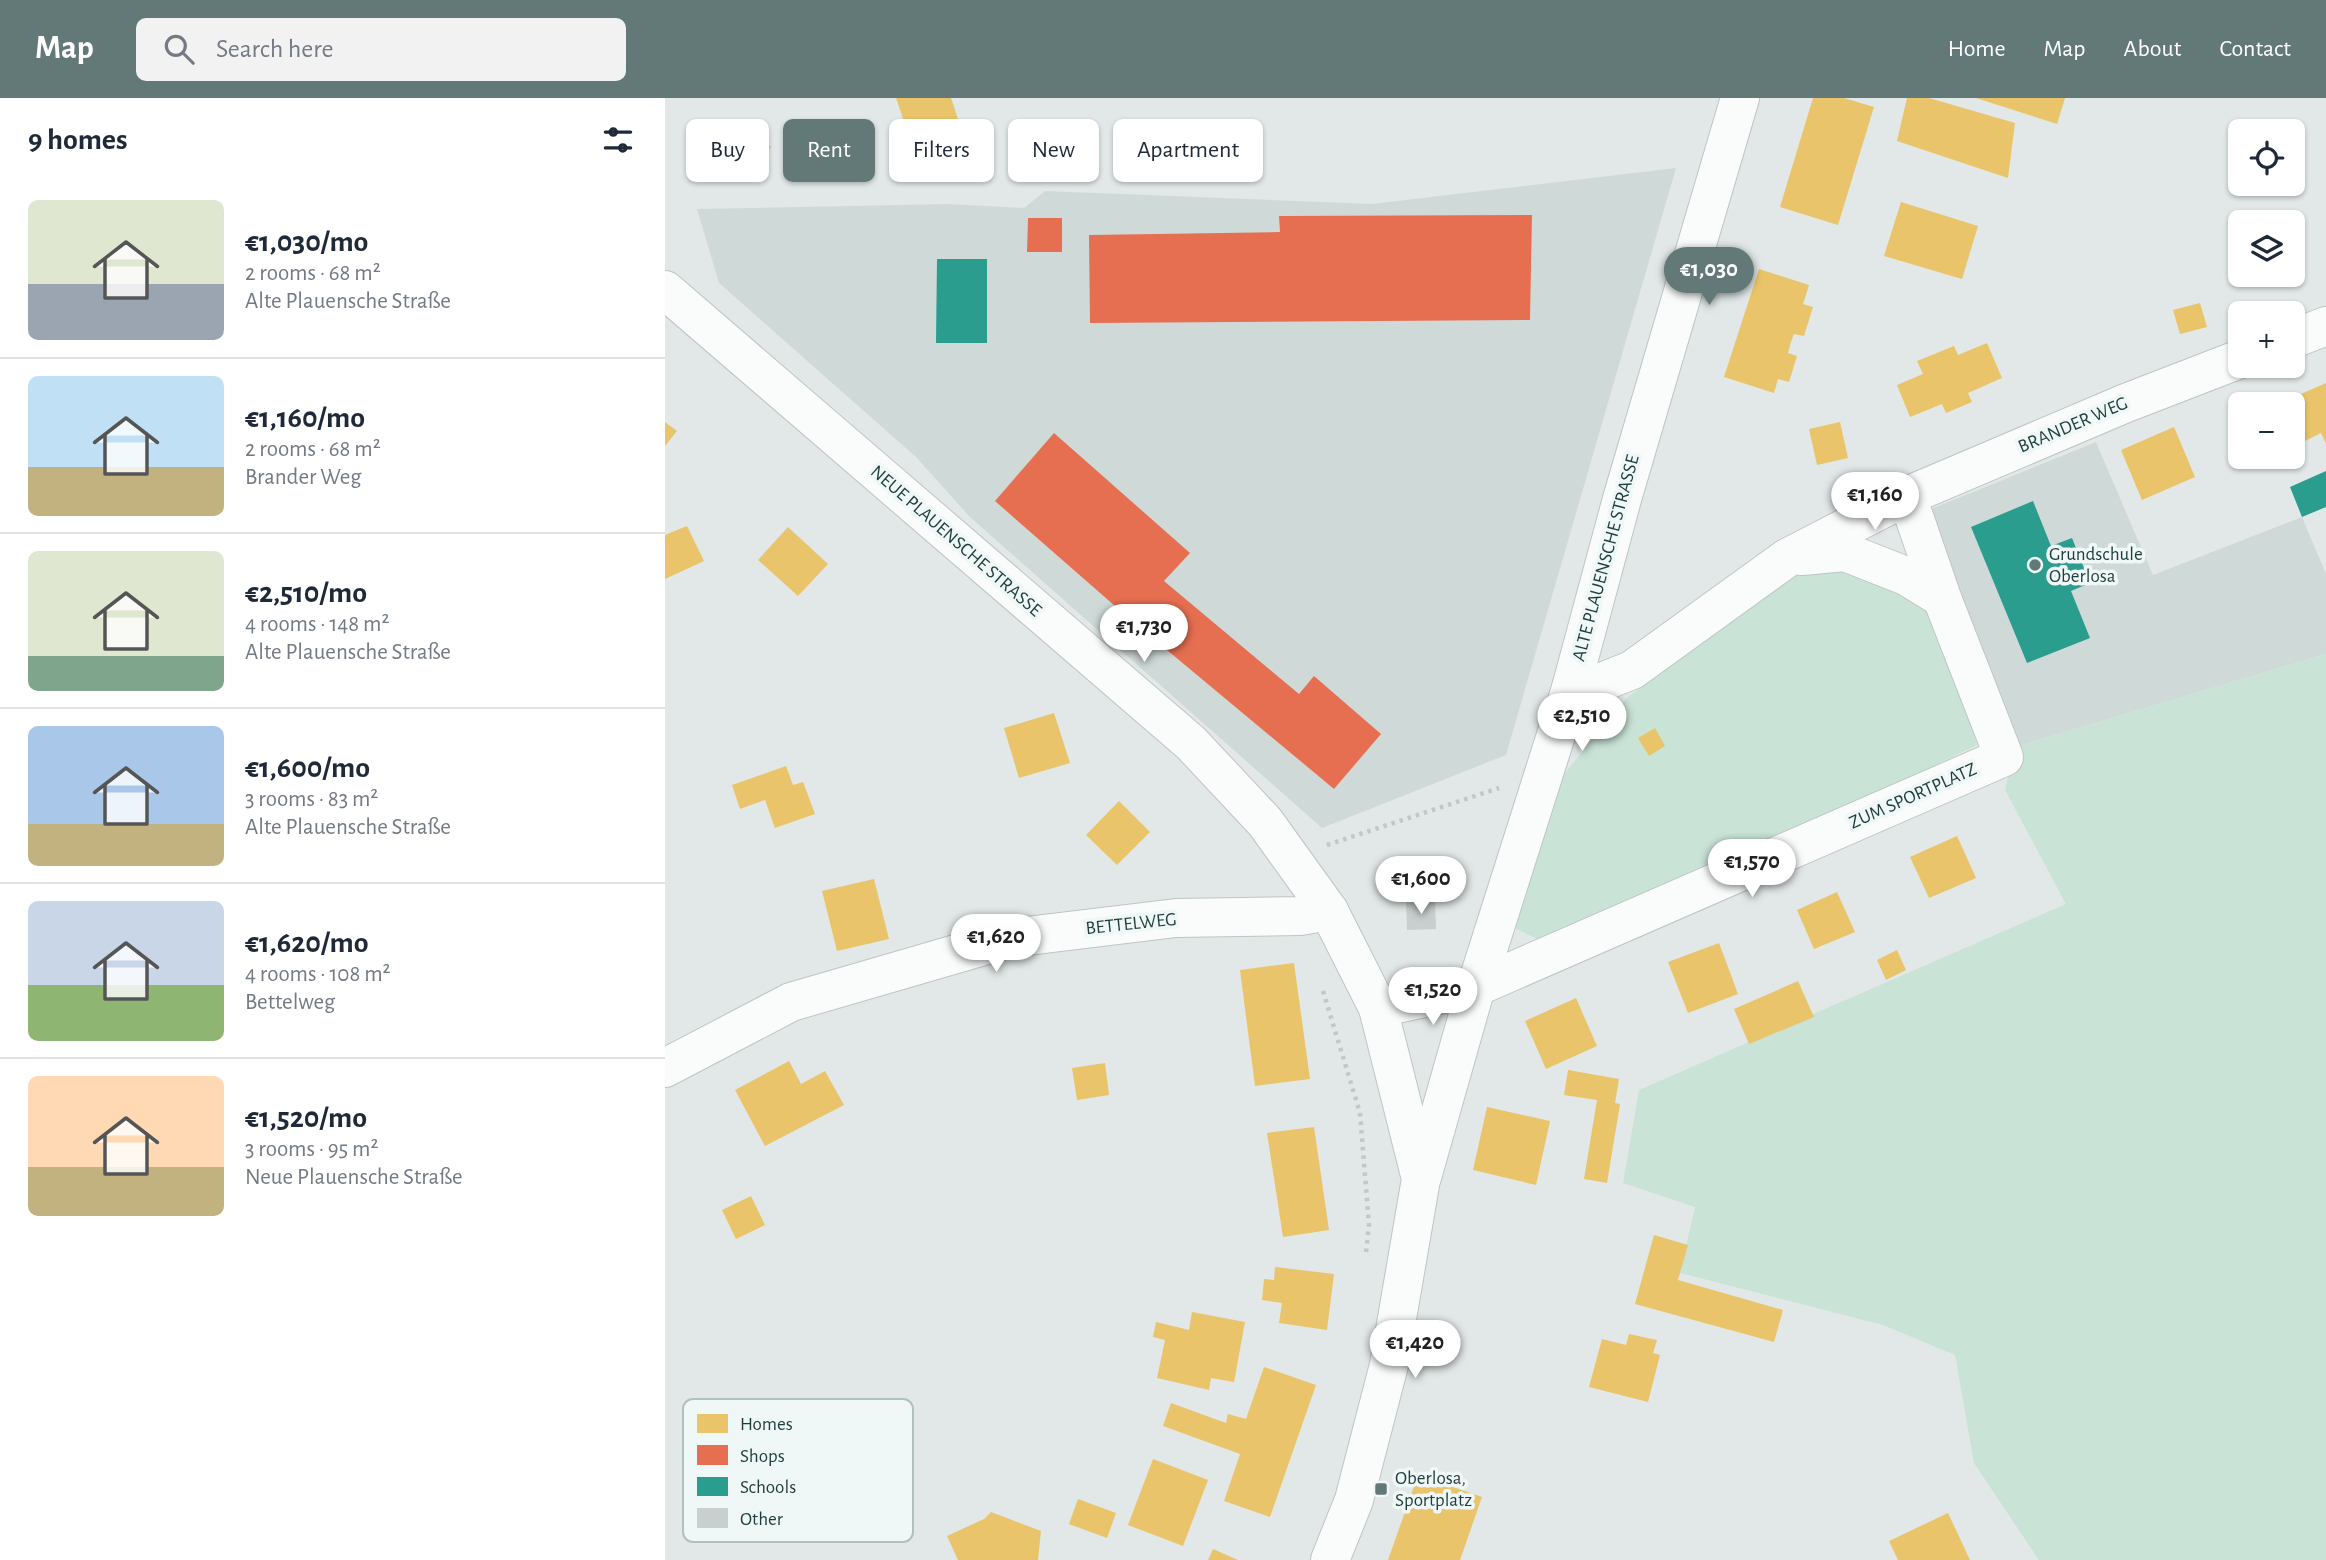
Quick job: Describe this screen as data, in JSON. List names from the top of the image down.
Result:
{
  "streets": {
    "street": [
      "BRANDER WEG",
      "NEUE PLAUENSCHE STRASSE",
      "ALTE PLAUENSCHE STRASSE",
      "ZUM SPORTPLATZ",
      "BETTELWEG"
    ]
  },
  "crossings": [
    ["BRANDER WEG", "ALTE PLAUENSCHE STRASSE"],
    ["BRANDER WEG", "ZUM SPORTPLATZ"],
    ["NEUE PLAUENSCHE STRASSE", "ALTE PLAUENSCHE STRASSE"],
    ["NEUE PLAUENSCHE STRASSE", "BETTELWEG"],
    ["ALTE PLAUENSCHE STRASSE", "ZUM SPORTPLATZ"]
  ],
  "places": {
    "other": ["Grundschule Oberlosa"],
    "transit": ["Oberlosa, Sportplatz"]
  },
  "legend": [
    "Homes",
    "Shops",
    "Schools",
    "Other"
  ],
  "page": {
    "header": "Map",
    "search": "Search here",
    "nav": [
      "Home",
      "Map",
      "About",
      "Contact"
    ],
    "heading": "9 homes",
    "map_buttons": ["+", "−"],
    "chip": [
      "Buy",
      "Rent",
      "Filters",
      "New",
      "Apartment"
    ],
    "list": [
      {
        "name": "€1,030/mo",
        "note": "2 rooms · 68 m² · Alte Plauensche Straße"
      },
      {
        "name": "€1,160/mo",
        "note": "2 rooms · 68 m² · Brander Weg"
      },
      {
        "name": "€2,510/mo",
        "note": "4 rooms · 148 m² · Alte Plauensche Straße"
      },
      {
        "name": "€1,600/mo",
        "note": "3 rooms · 83 m² · Alte Plauensche Straße"
      },
      {
        "name": "€1,620/mo",
        "note": "4 rooms · 108 m² · Bettelweg"
      },
      {
        "name": "€1,520/mo",
        "note": "3 rooms · 95 m² · Neue Plauensche Straße"
      }
    ],
    "price": [
      "€1,030",
      "€1,160",
      "€1,730",
      "€2,510",
      "€1,570",
      "€1,600",
      "€1,620",
      "€1,520",
      "€1,420"
    ]
  }
}
